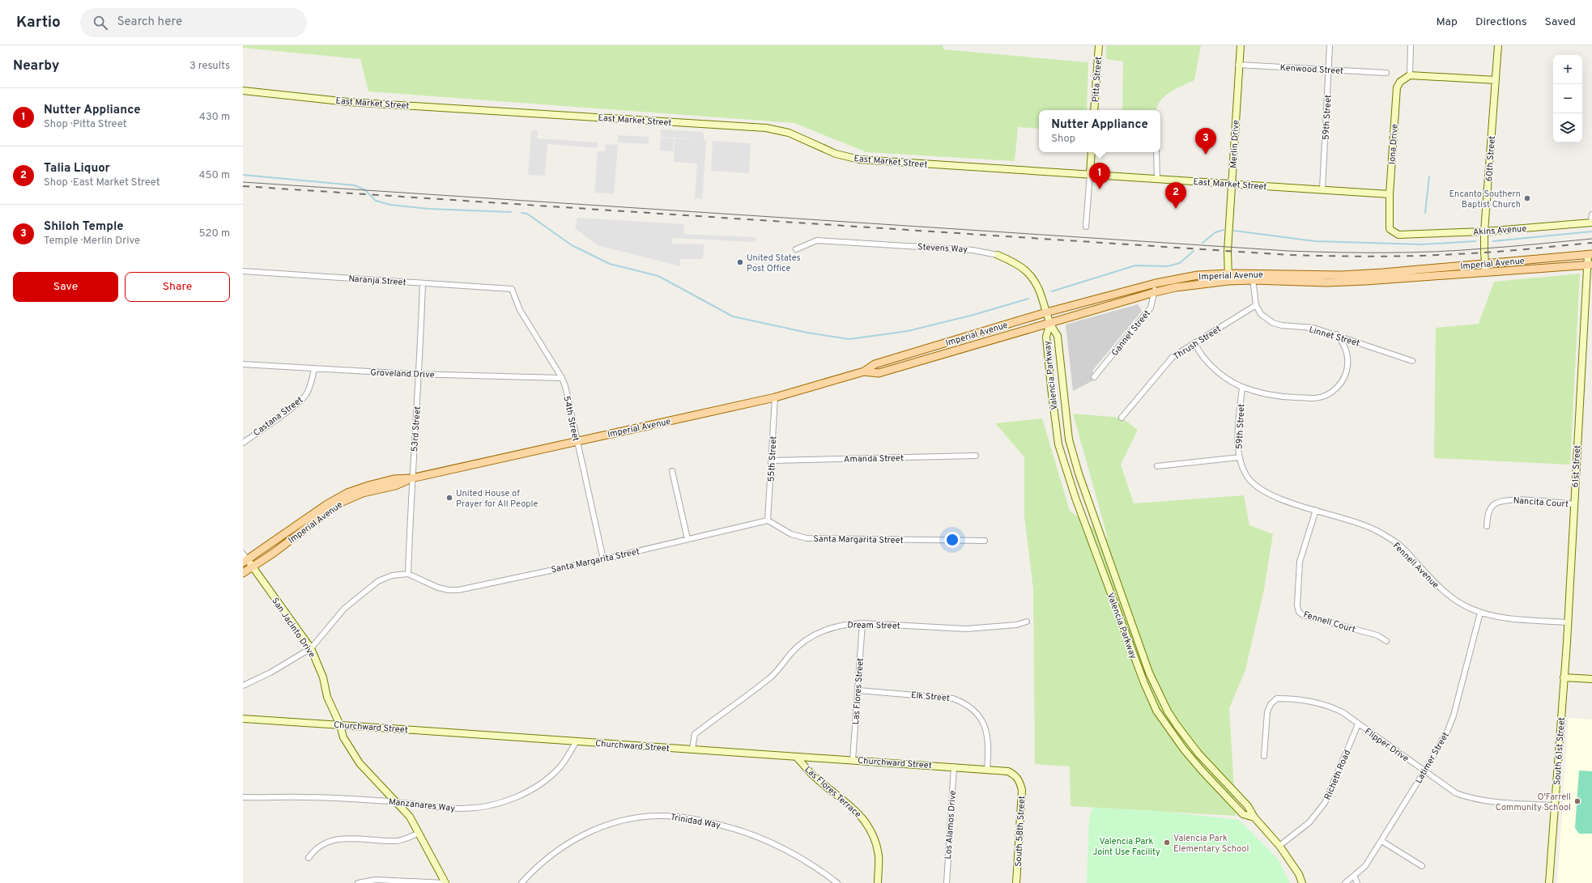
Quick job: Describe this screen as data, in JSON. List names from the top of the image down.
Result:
{
  "streets": {
    "main road": ["Imperial Avenue"],
    "street": [
      "Kenwood Street",
      "Pitta Street",
      "East Market Street",
      "59th Street",
      "Merlin Drive",
      "Iona Drive",
      "60th Street",
      "Akins Avenue",
      "Stevens Way",
      "Naranja Street",
      "Gannet Street",
      "Linnet Street",
      "Thrush Street",
      "Groveland Drive",
      "Valencia Parkway",
      "Castana Street",
      "54th Street",
      "53rd Street",
      "Amanda Street",
      "55th Street",
      "61st Street",
      "Nancita Court",
      "Santa Margarita Street",
      "Fennell Avenue",
      "Fennell Court",
      "Dream Street",
      "San Jacinto Drive",
      "Las Flores Street",
      "Elk Street",
      "Churchward Street",
      "Flipper Drive",
      "South 61st Street",
      "Latimer Street",
      "Richeth Road",
      "Las Flores Terrace",
      "Manzanares Way",
      "Trinidad Way",
      "Los Alamos Drive",
      "South 58th Street"
    ]
  },
  "crossings": [
    ["Kenwood Street", "59th Street"],
    ["Kenwood Street", "Merlin Drive"],
    ["East Market Street", "59th Street"],
    ["East Market Street", "Merlin Drive"],
    ["East Market Street", "Iona Drive"],
    ["59th Street", "Fennell Avenue"],
    ["Merlin Drive", "Imperial Avenue"],
    ["Iona Drive", "Akins Avenue"],
    ["60th Street", "Akins Avenue"],
    ["60th Street", "Imperial Avenue"],
    ["Stevens Way", "Imperial Avenue"],
    ["Stevens Way", "Valencia Parkway"],
    ["Imperial Avenue", "Gannet Street"],
    ["Imperial Avenue", "Valencia Parkway"],
    ["Imperial Avenue", "54th Street"],
    ["Imperial Avenue", "53rd Street"],
    ["Imperial Avenue", "55th Street"],
    ["Imperial Avenue", "61st Street"],
    ["Imperial Avenue", "San Jacinto Drive"],
    ["Naranja Street", "54th Street"],
    ["Naranja Street", "53rd Street"],
    ["Linnet Street", "Thrush Street"],
    ["Groveland Drive", "Castana Street"],
    ["Groveland Drive", "54th Street"],
    ["Groveland Drive", "53rd Street"],
    ["Valencia Parkway", "Richeth Road"],
    ["54th Street", "Santa Margarita Street"],
    ["53rd Street", "Santa Margarita Street"],
    ["Amanda Street", "55th Street"],
    ["55th Street", "Santa Margarita Street"],
    ["61st Street", "Nancita Court"],
    ["61st Street", "Fennell Avenue"],
    ["61st Street", "South 61st Street"],
    ["Fennell Avenue", "Fennell Court"],
    ["Fennell Avenue", "Latimer Street"],
    ["Dream Street", "Las Flores Street"],
    ["Dream Street", "Churchward Street"],
    ["San Jacinto Drive", "Churchward Street"],
    ["San Jacinto Drive", "Manzanares Way"],
    ["Las Flores Street", "Elk Street"],
    ["Las Flores Street", "Churchward Street"],
    ["Elk Street", "Churchward Street"],
    ["Churchward Street", "Las Flores Terrace"],
    ["Churchward Street", "Manzanares Way"],
    ["Churchward Street", "Los Alamos Drive"],
    ["Churchward Street", "South 58th Street"],
    ["Flipper Drive", "South 61st Street"],
    ["Flipper Drive", "Latimer Street"],
    ["Flipper Drive", "Richeth Road"]
  ],
  "parks": ["Valencia Park Joint Use Facility"],
  "places": [
    "Encanto Southern Baptist Church",
    "United States Post Office",
    "United House of Prayer for All People",
    "O'Farrell Community School",
    "Valencia Park Elementary School"
  ],
  "page": {
    "header": "Kartio",
    "search": "Search here",
    "nav": ["Map", "Directions", "Saved"],
    "heading": ["Nearby", "3 results"],
    "map_buttons": ["+", "−"],
    "list": [
      {
        "mark": "1",
        "name": "Nutter Appliance",
        "note": "Shop · Pitta Street",
        "value": "430 m"
      },
      {
        "mark": "2",
        "name": "Talia Liquor",
        "note": "Shop · East Market Street",
        "value": "450 m"
      },
      {
        "mark": "3",
        "name": "Shiloh Temple",
        "note": "Temple · Merlin Drive",
        "value": "520 m"
      }
    ],
    "popup": ["Nutter Appliance", "Shop"],
    "pins": ["3", "1", "2"],
    "buttons": ["Save", "Share"]
  }
}
